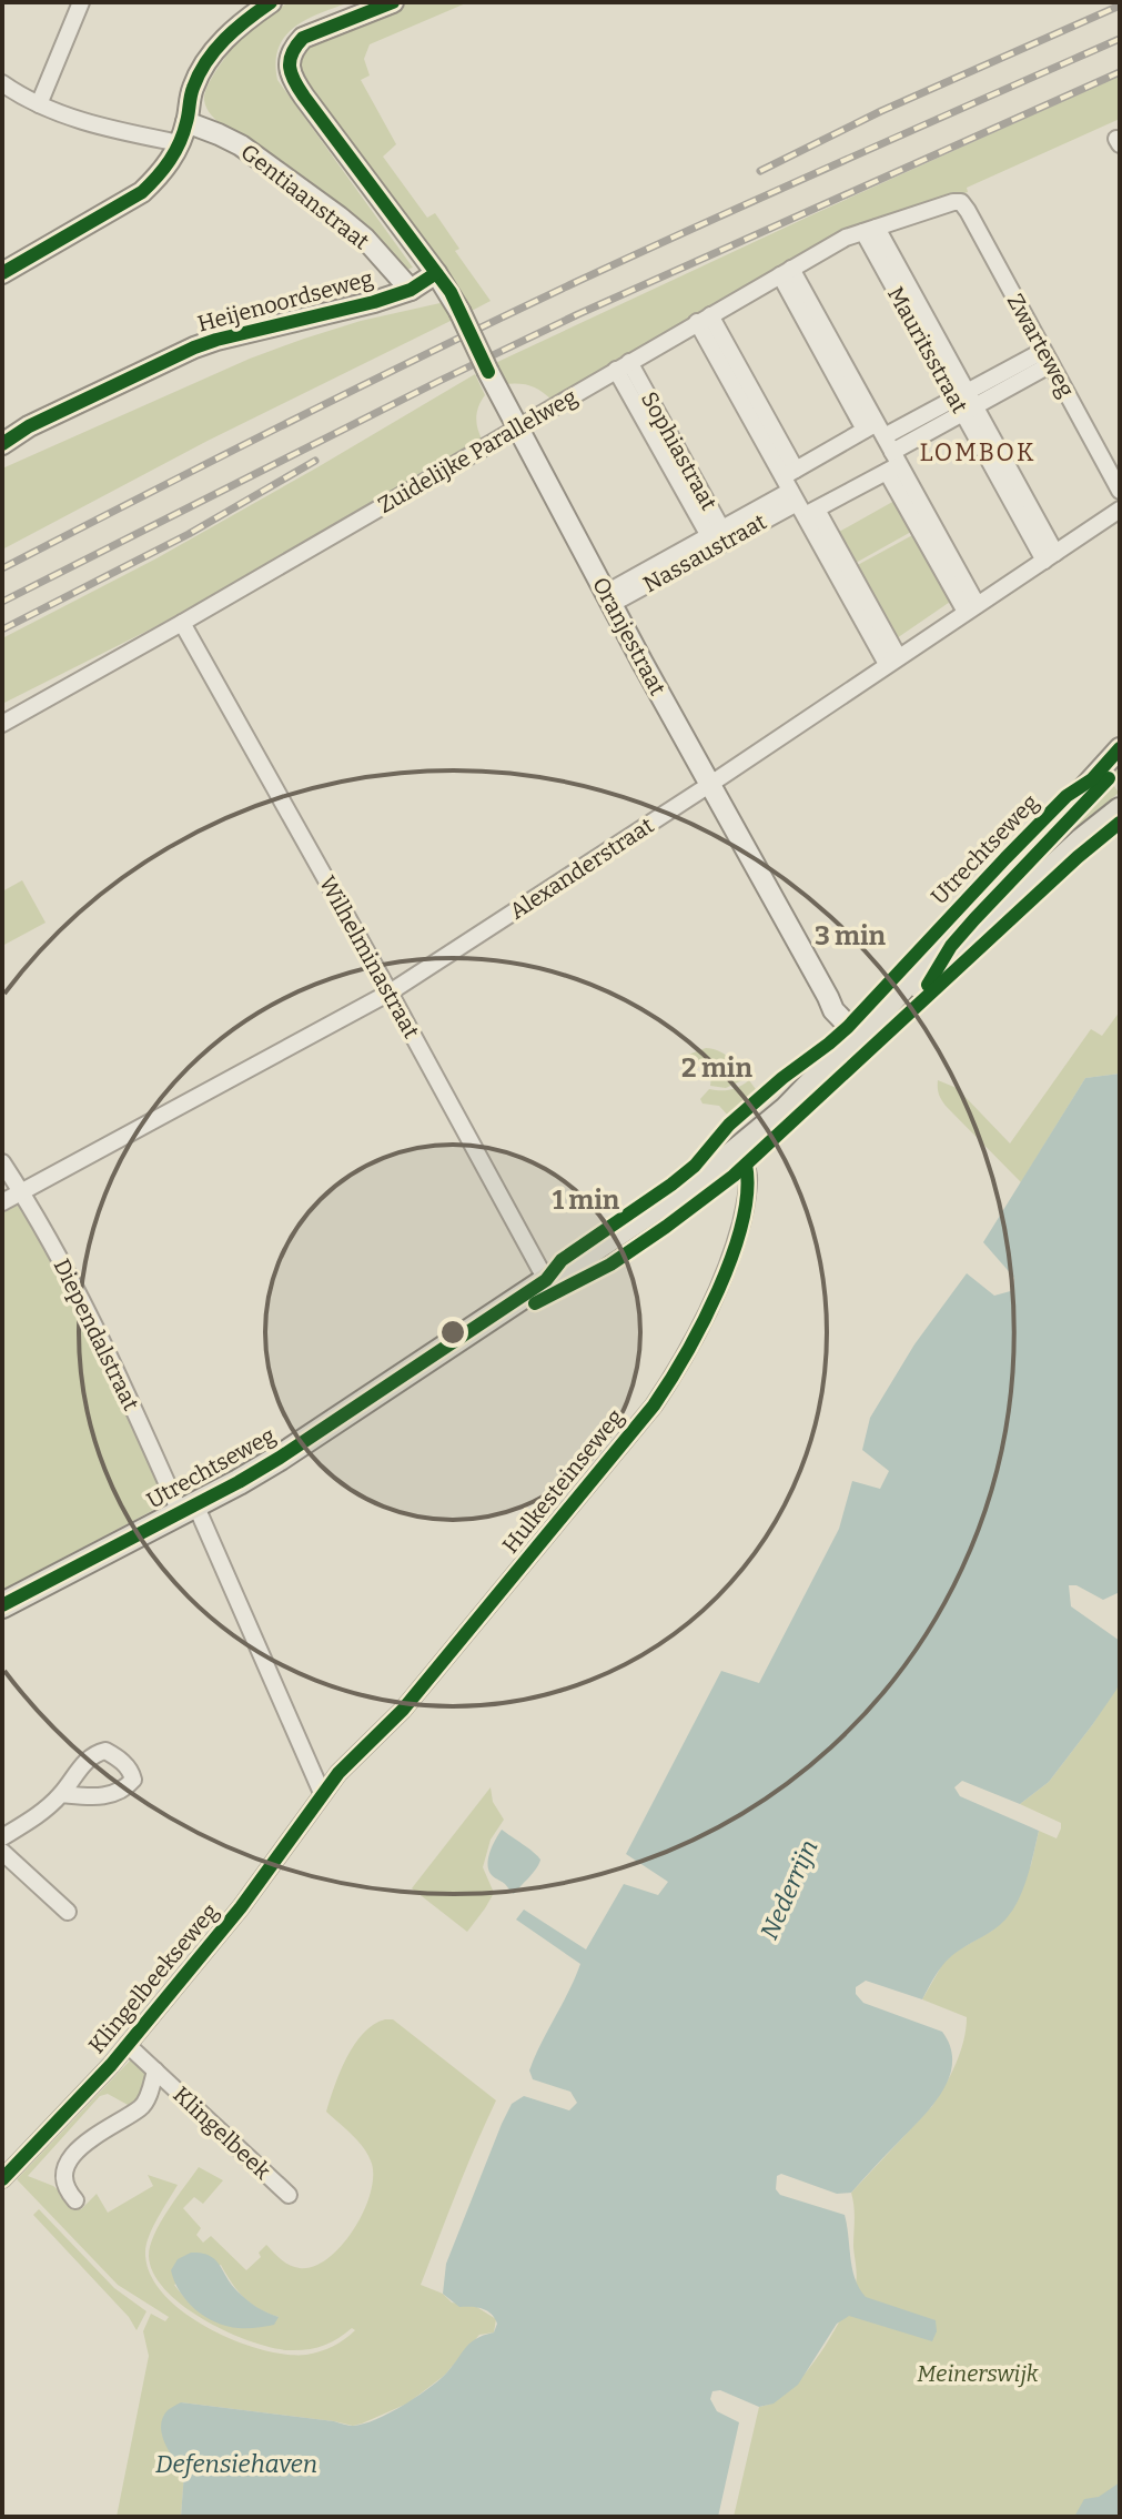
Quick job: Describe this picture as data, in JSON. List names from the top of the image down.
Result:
{
  "streets": {
    "main road": ["Utrechtseweg"],
    "street": [
      "Gentiaanstraat",
      "Heijenoordseweg",
      "Zwarteweg",
      "Mauritsstraat",
      "Zuidelijke Parallelweg",
      "Sophiastraat",
      "Nassaustraat",
      "Oranjestraat",
      "Alexanderstraat",
      "Wilhelminastraat",
      "Diependalstraat",
      "Hulkesteinseweg",
      "Klingelbeekseweg",
      "Klingelbeek"
    ]
  },
  "crossings": [
    ["Gentiaanstraat", "Heijenoordseweg"],
    ["Heijenoordseweg", "Oranjestraat"],
    ["Zwarteweg", "Zuidelijke Parallelweg"],
    ["Zwarteweg", "Nassaustraat"],
    ["Mauritsstraat", "Zuidelijke Parallelweg"],
    ["Mauritsstraat", "Nassaustraat"],
    ["Mauritsstraat", "Alexanderstraat"],
    ["Zuidelijke Parallelweg", "Sophiastraat"],
    ["Zuidelijke Parallelweg", "Oranjestraat"],
    ["Zuidelijke Parallelweg", "Wilhelminastraat"],
    ["Sophiastraat", "Nassaustraat"],
    ["Nassaustraat", "Oranjestraat"],
    ["Oranjestraat", "Utrechtseweg"],
    ["Oranjestraat", "Alexanderstraat"],
    ["Utrechtseweg", "Wilhelminastraat"],
    ["Utrechtseweg", "Diependalstraat"],
    ["Utrechtseweg", "Hulkesteinseweg"],
    ["Alexanderstraat", "Wilhelminastraat"],
    ["Alexanderstraat", "Diependalstraat"],
    ["Hulkesteinseweg", "Klingelbeekseweg"],
    ["Klingelbeekseweg", "Klingelbeek"]
  ],
  "districts": ["LOMBOK"],
  "water": ["Nederrijn", "Defensiehaven"],
  "parks": ["Meinerswijk"],
  "rings": ["3 min", "2 min", "1 min"]
}
